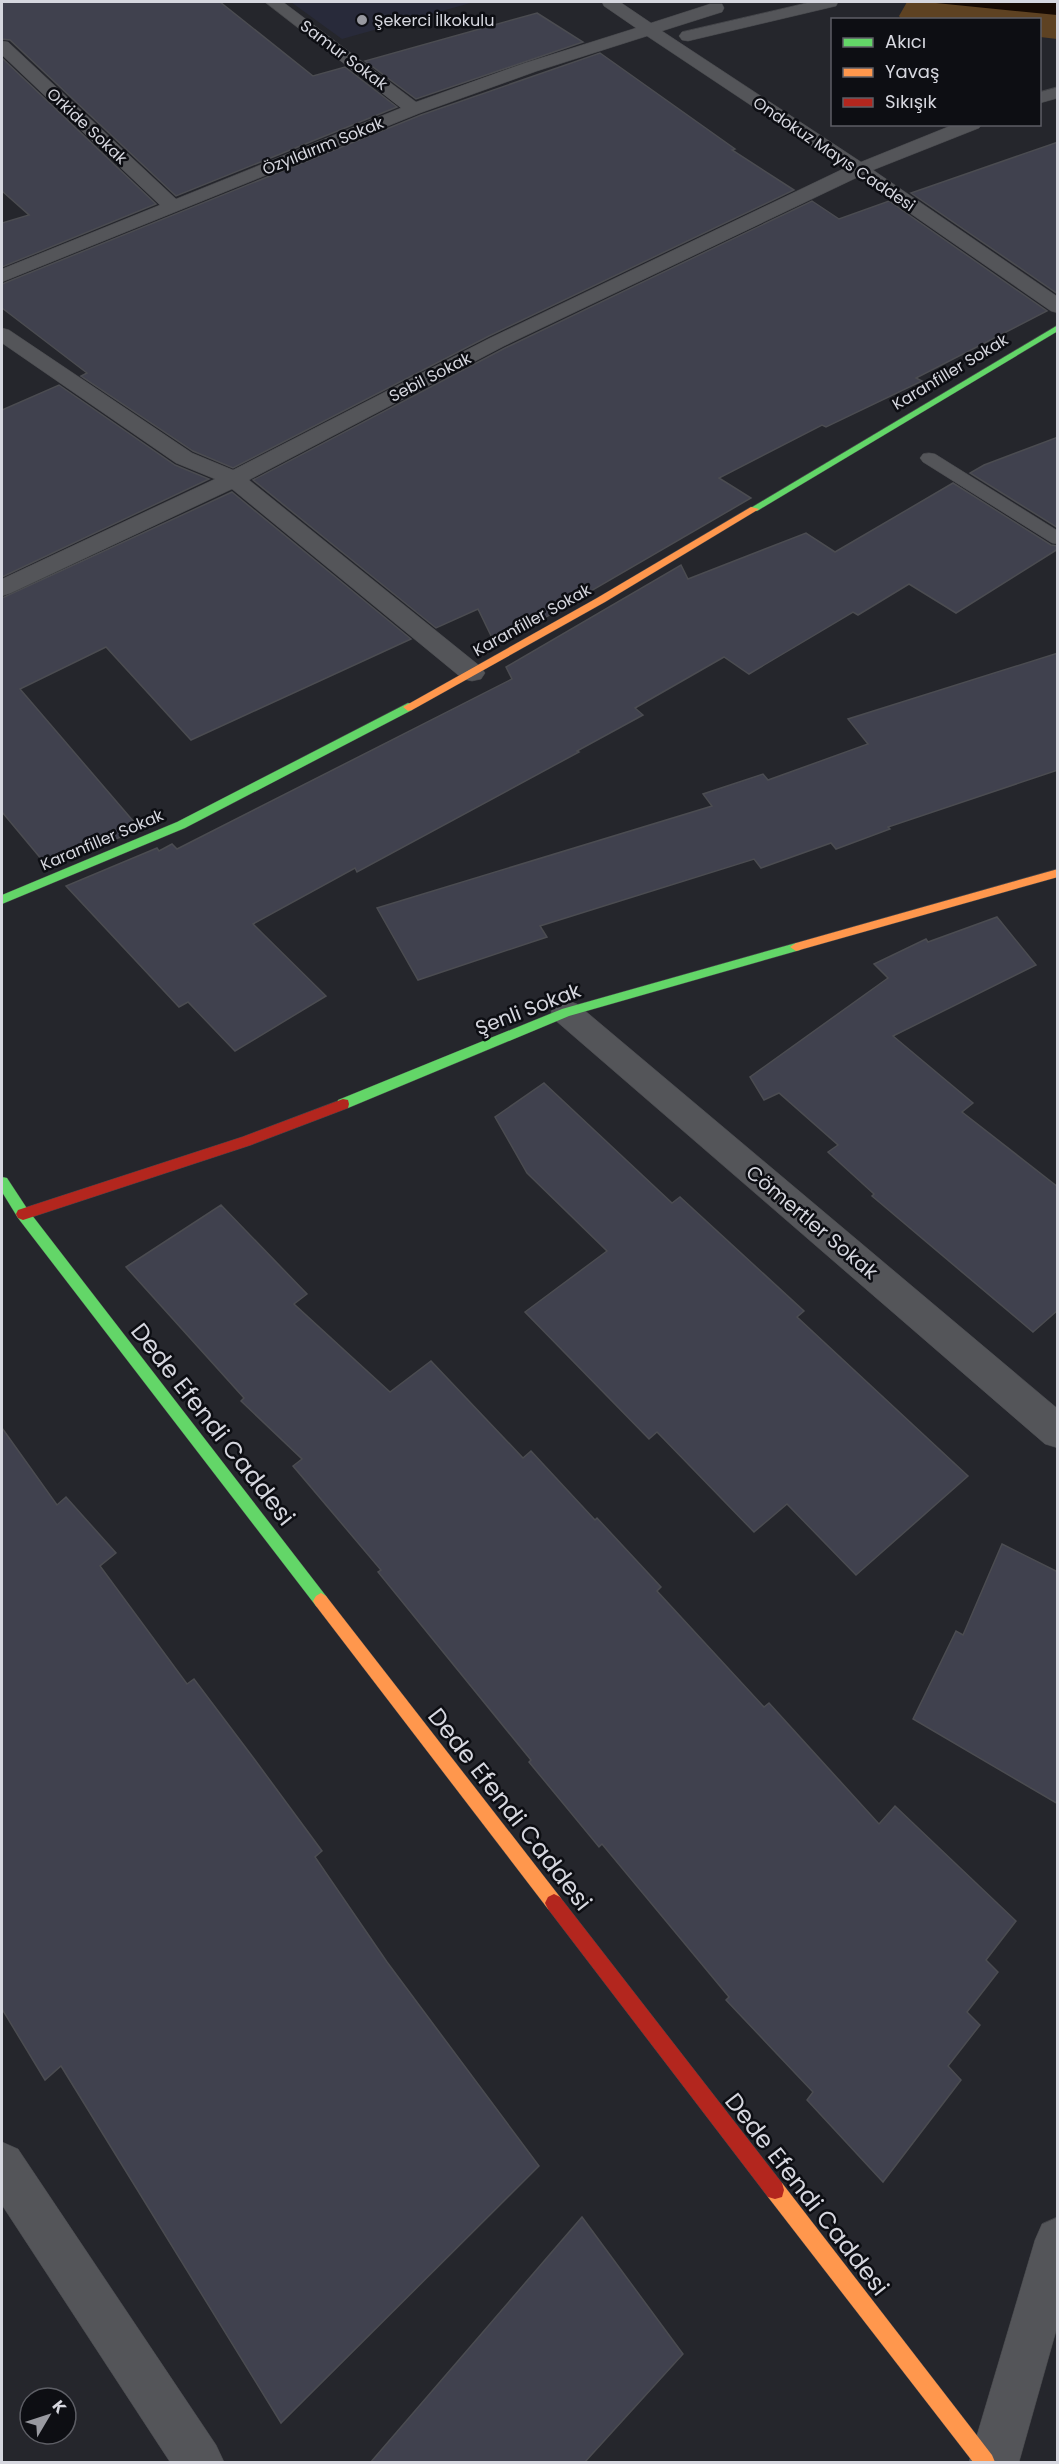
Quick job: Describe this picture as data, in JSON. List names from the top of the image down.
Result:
{
  "streets": {
    "street": [
      "Samur Sokak",
      "Orkide Sokak",
      "Özyıldırım Sokak",
      "Ondokuz Mayıs Caddesi",
      "Karanfiller Sokak",
      "Sebil Sokak",
      "Şenli Sokak",
      "Cömertler Sokak",
      "Dede Efendi Caddesi"
    ]
  },
  "crossings": [
    ["Samur Sokak", "Özyıldırım Sokak"],
    ["Orkide Sokak", "Özyıldırım Sokak"],
    ["Özyıldırım Sokak", "Ondokuz Mayıs Caddesi"],
    ["Ondokuz Mayıs Caddesi", "Sebil Sokak"],
    ["Şenli Sokak", "Cömertler Sokak"],
    ["Şenli Sokak", "Dede Efendi Caddesi"]
  ],
  "places": ["Şekerci İlkokulu"],
  "legend": ["Akıcı", "Yavaş", "Sıkışık"],
  "north": "top right"
}
